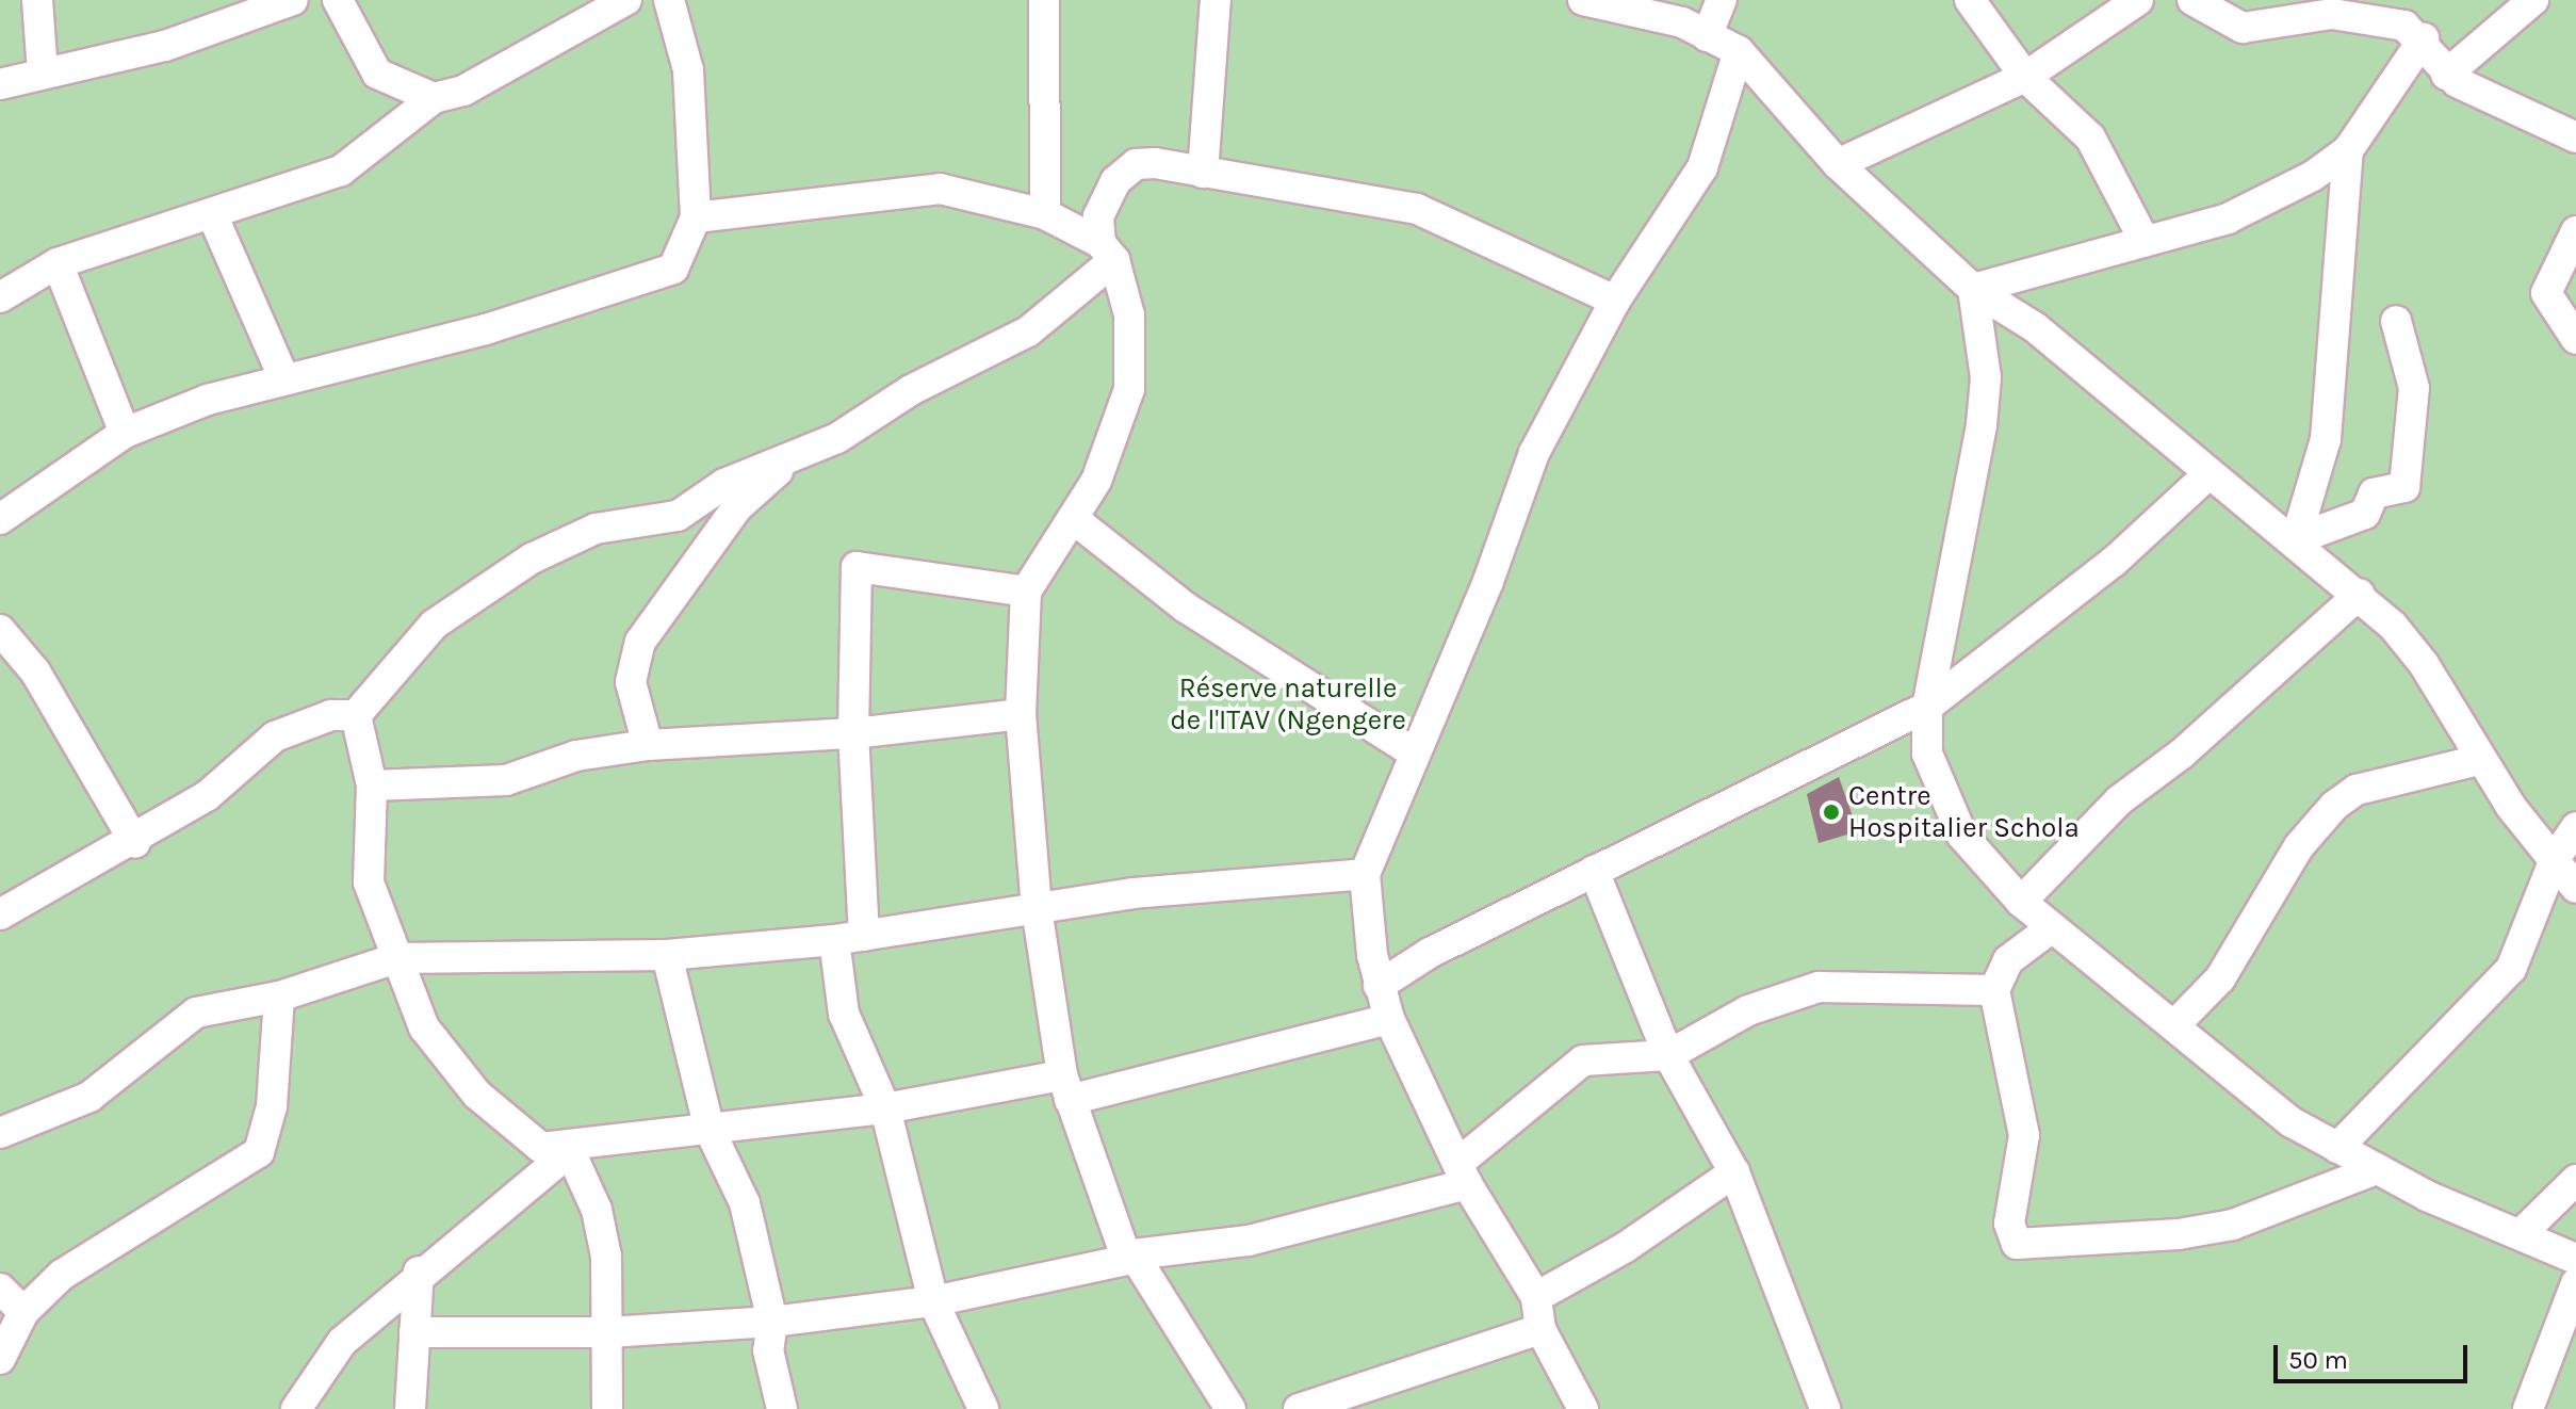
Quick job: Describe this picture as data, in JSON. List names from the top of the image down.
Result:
{
  "parks": ["Réserve naturelle de l'ITAV (Ngengere"],
  "places": ["Centre Hospitalier Schola"],
  "scale_bar": "50 m"
}
